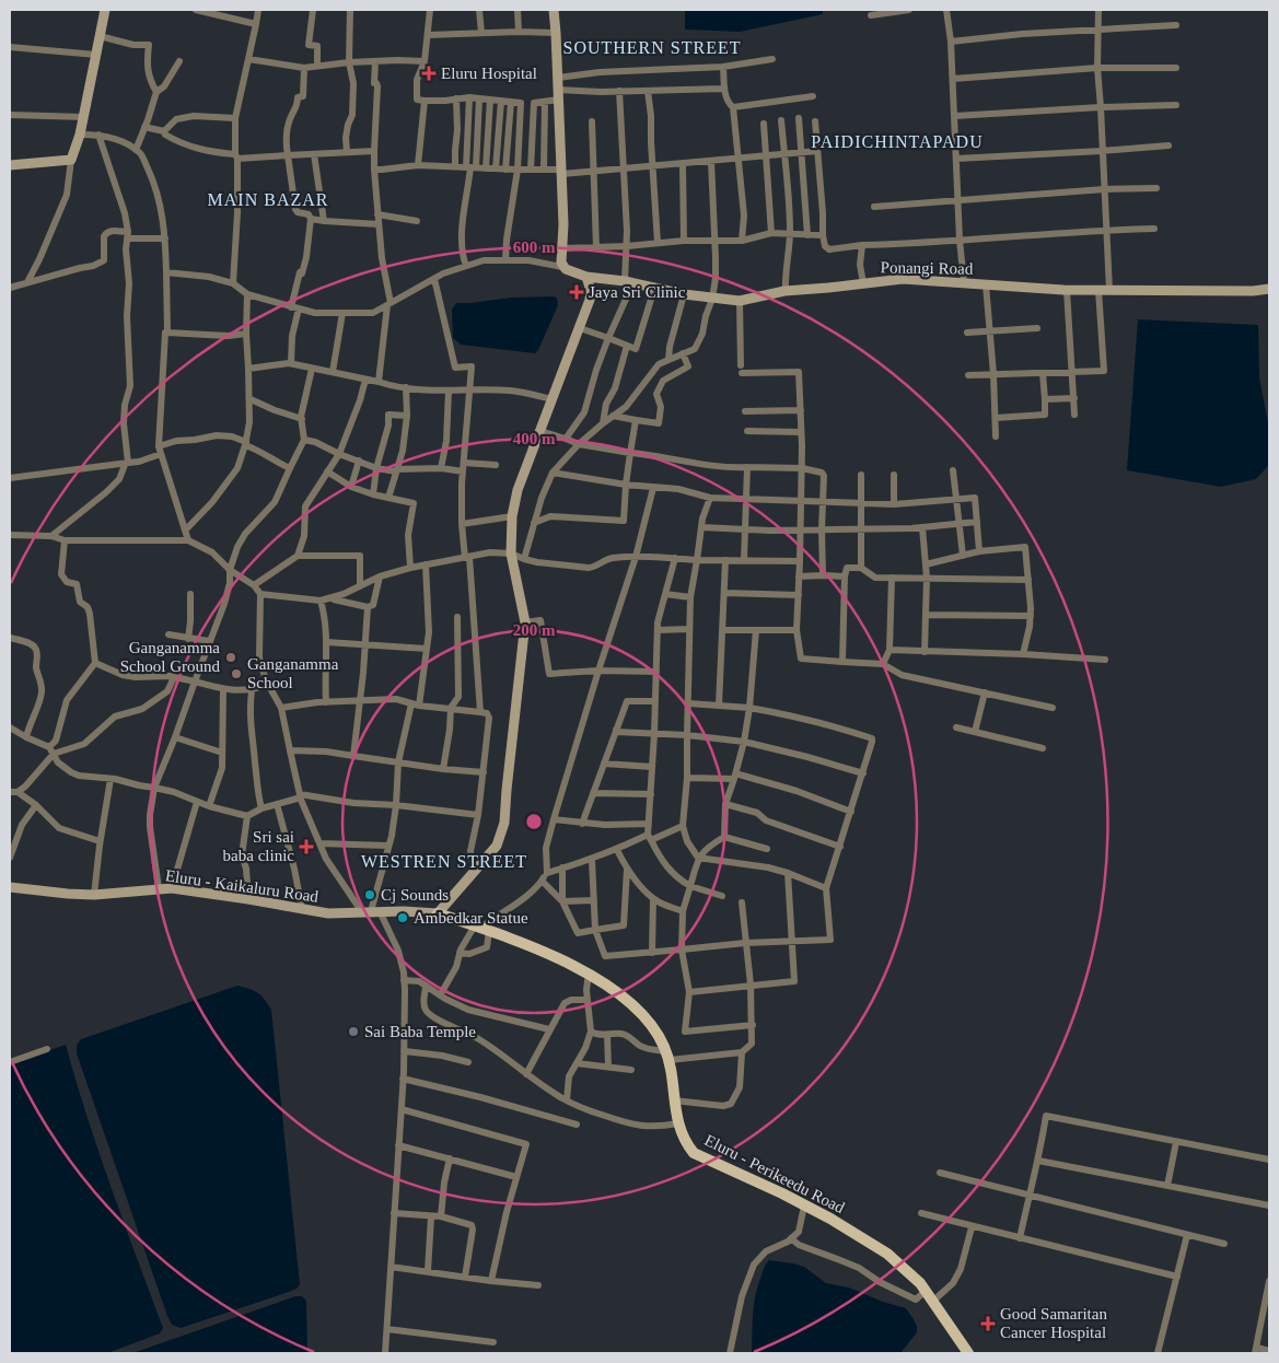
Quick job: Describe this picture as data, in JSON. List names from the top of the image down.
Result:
{
  "streets": {
    "main road": ["Ponangi Road", "Eluru - Kaikaluru Road", "Eluru - Perikeedu Road"]
  },
  "crossings": [
    ["Eluru - Kaikaluru Road", "Eluru - Perikeedu Road"]
  ],
  "districts": [
    "SOUTHERN STREET",
    "PAIDICHINTAPADU",
    "MAIN BAZAR",
    "WESTREN STREET"
  ],
  "places": {
    "health": [
      "Eluru Hospital",
      "Jaya Sri Clinic",
      "Sri sai baba clinic",
      "Good Samaritan Cancer Hospital"
    ],
    "other": [
      "Ganganamma School Ground",
      "Ganganamma School",
      "Cj Sounds",
      "Ambedkar Statue",
      "Sai Baba Temple"
    ]
  },
  "rings": ["600 m", "400 m", "200 m"]
}
